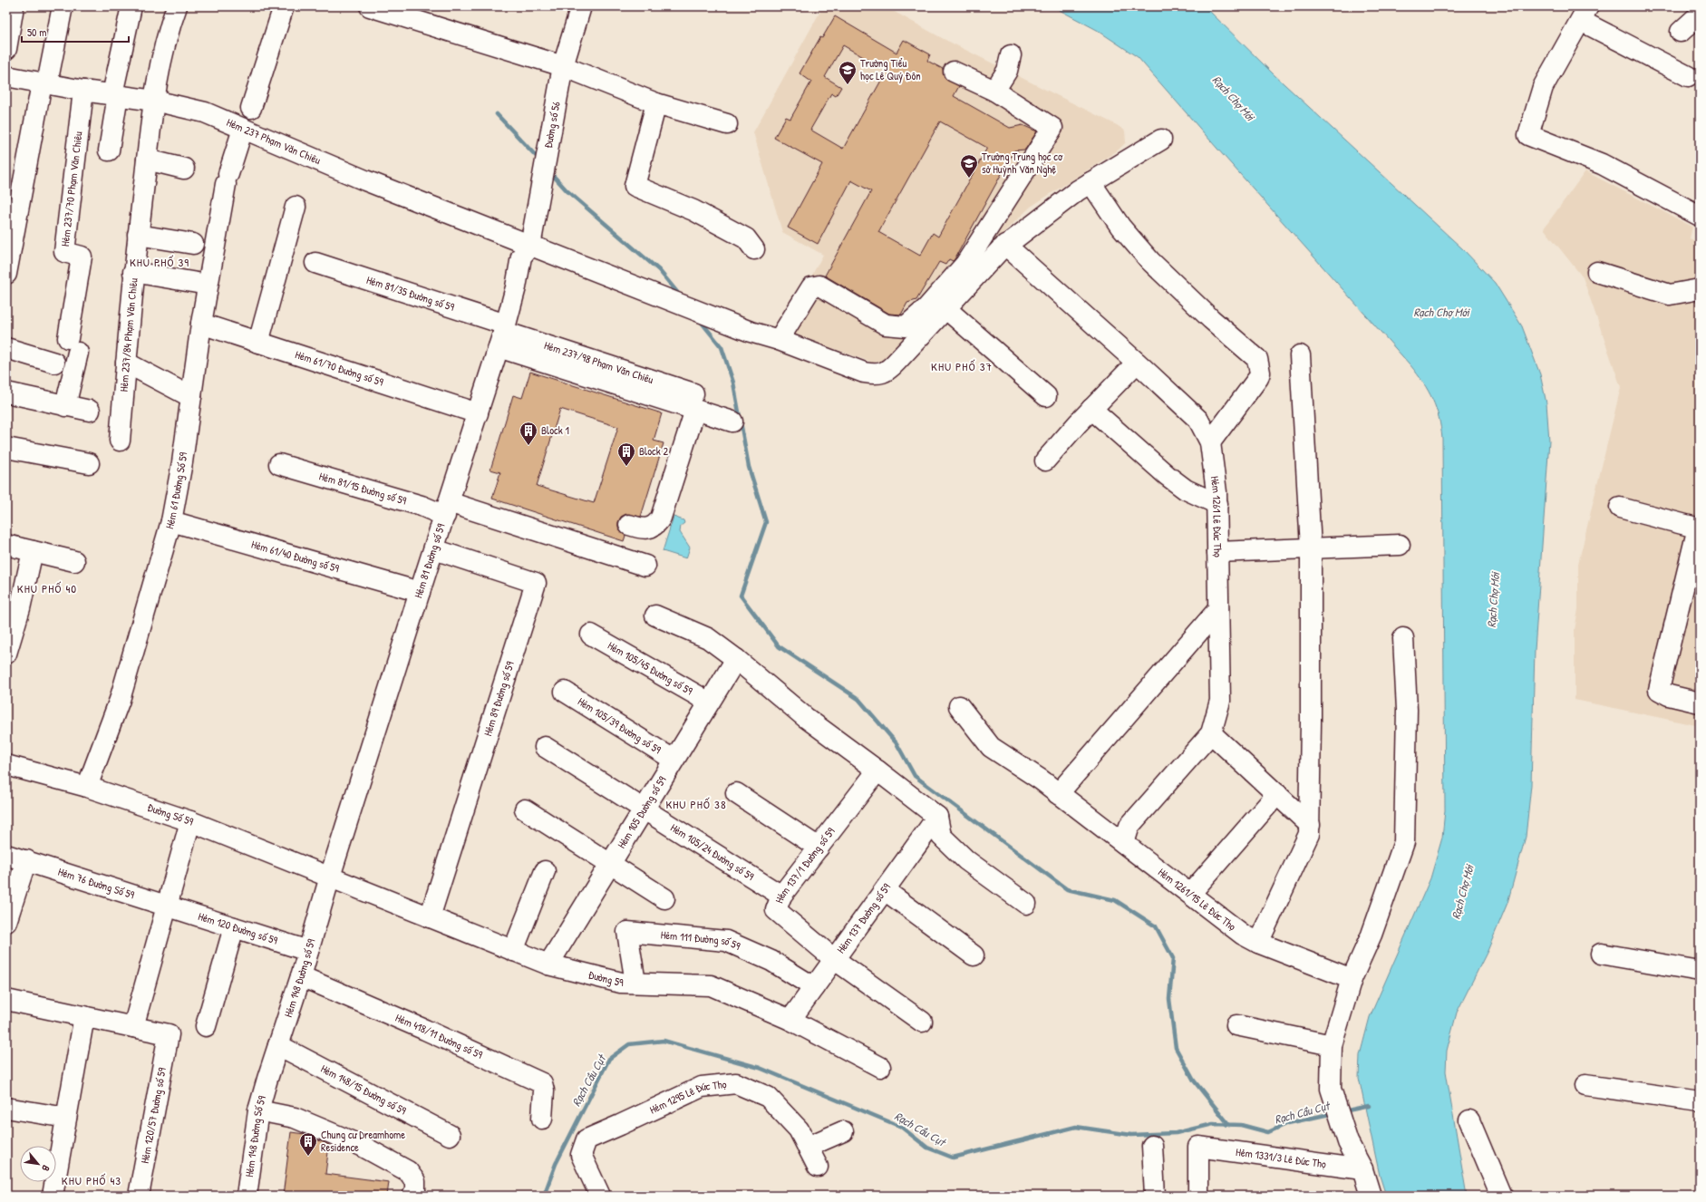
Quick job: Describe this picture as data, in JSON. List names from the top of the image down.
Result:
{
  "streets": {
    "street": [
      "Đường số 56",
      "Hẻm 237 Phạm Văn Chiêu",
      "Hẻm 237/70 Phạm Văn Chiêu",
      "Hẻm 81/35 Đường số 59",
      "Hẻm 237/84 Phạm Văn Chiêu",
      "Hẻm 61/70 Đường số 59",
      "Hẻm 81/15 Đường số 59",
      "Hẻm 61 Đường Số 59",
      "Hẻm 1261 Lê Đức Thọ",
      "Hẻm 61/40 Đường số 59",
      "Hẻm 81 Đường số 59",
      "Hẻm 105/45 Đường số 59",
      "Hẻm 89 Đường số 59",
      "Hẻm 105/39 Đường số 59",
      "Hẻm 105 Đường số 59",
      "Đường Số 59",
      "Hẻm 105/24 Đường số 59",
      "Hẻm 137/1 Đường số 59",
      "Hẻm 76 Đường Số 59",
      "Hẻm 1261/15 Lê Đức Thọ",
      "Hẻm 137 Đường số 59",
      "Hẻm 120 Đường số 59",
      "Hẻm 111 Đường số 59",
      "Hẻm 148 Đường số 59",
      "Đường 59",
      "Hẻm 418/11 Đường số 59",
      "Hẻm 148/15 Đường số 59",
      "Hẻm 1295 Lê Đức Thọ",
      "Hẻm 120/57 Đường số 59",
      "Hẻm 148 Đường Số 59",
      "Hẻm 1331/3 Lê Đức Thọ"
    ]
  },
  "crossings": [
    ["Đường số 56", "Hẻm 237 Phạm Văn Chiêu"],
    ["Đường số 56", "Hẻm 81 Đường số 59"],
    ["Hẻm 237 Phạm Văn Chiêu", "Hẻm 237/70 Phạm Văn Chiêu"],
    ["Hẻm 237 Phạm Văn Chiêu", "Hẻm 237/84 Phạm Văn Chiêu"],
    ["Hẻm 237 Phạm Văn Chiêu", "Hẻm 61 Đường Số 59"],
    ["Hẻm 237 Phạm Văn Chiêu", "Hẻm 1261 Lê Đức Thọ"],
    ["Hẻm 237 Phạm Văn Chiêu", "Hẻm 81 Đường số 59"],
    ["Hẻm 81/35 Đường số 59", "Hẻm 81 Đường số 59"],
    ["Hẻm 61/70 Đường số 59", "Hẻm 61 Đường Số 59"],
    ["Hẻm 61/70 Đường số 59", "Hẻm 81 Đường số 59"],
    ["Hẻm 81/15 Đường số 59", "Hẻm 81 Đường số 59"],
    ["Hẻm 61 Đường Số 59", "Hẻm 61/40 Đường số 59"],
    ["Hẻm 61 Đường Số 59", "Đường Số 59"],
    ["Hẻm 1261 Lê Đức Thọ", "Hẻm 1261/15 Lê Đức Thọ"],
    ["Hẻm 61/40 Đường số 59", "Hẻm 81 Đường số 59"],
    ["Hẻm 81 Đường số 59", "Hẻm 89 Đường số 59"],
    ["Hẻm 81 Đường số 59", "Đường Số 59"],
    ["Hẻm 81 Đường số 59", "Hẻm 148 Đường số 59"],
    ["Hẻm 81 Đường số 59", "Đường 59"],
    ["Hẻm 105/45 Đường số 59", "Hẻm 105 Đường số 59"],
    ["Hẻm 89 Đường số 59", "Đường 59"],
    ["Hẻm 105/39 Đường số 59", "Hẻm 105 Đường số 59"],
    ["Hẻm 105 Đường số 59", "Hẻm 105/24 Đường số 59"],
    ["Hẻm 105 Đường số 59", "Đường 59"],
    ["Đường Số 59", "Hẻm 148 Đường số 59"],
    ["Đường Số 59", "Đường 59"],
    ["Hẻm 105/24 Đường số 59", "Hẻm 137/1 Đường số 59"],
    ["Hẻm 137/1 Đường số 59", "Hẻm 137 Đường số 59"],
    ["Hẻm 76 Đường Số 59", "Hẻm 120 Đường số 59"],
    ["Hẻm 137 Đường số 59", "Hẻm 111 Đường số 59"],
    ["Hẻm 137 Đường số 59", "Đường 59"],
    ["Hẻm 120 Đường số 59", "Hẻm 148 Đường số 59"],
    ["Hẻm 111 Đường số 59", "Đường 59"],
    ["Hẻm 148 Đường số 59", "Đường 59"],
    ["Hẻm 148 Đường số 59", "Hẻm 418/11 Đường số 59"],
    ["Hẻm 148 Đường số 59", "Hẻm 148/15 Đường số 59"],
    ["Hẻm 148 Đường số 59", "Hẻm 148 Đường Số 59"]
  ],
  "districts": [
    "KHU PHỐ 39",
    "KHU PHỐ 37",
    "KHU PHỐ 40",
    "KHU PHỐ 38",
    "KHU PHỐ 43"
  ],
  "water": ["Rạch Chợ Mới", "Rạch Cầu Cụt"],
  "places": {
    "school or university": ["Trường Tiểu học Lê Quý Đôn", "Trường Trung học cơ sở Huỳnh Văn Nghệ"],
    "building": ["Block 1", "Block 2", "Chung cư Dreamhome Residence"]
  },
  "scale_bar": "50 m",
  "north": "bottom right"
}
